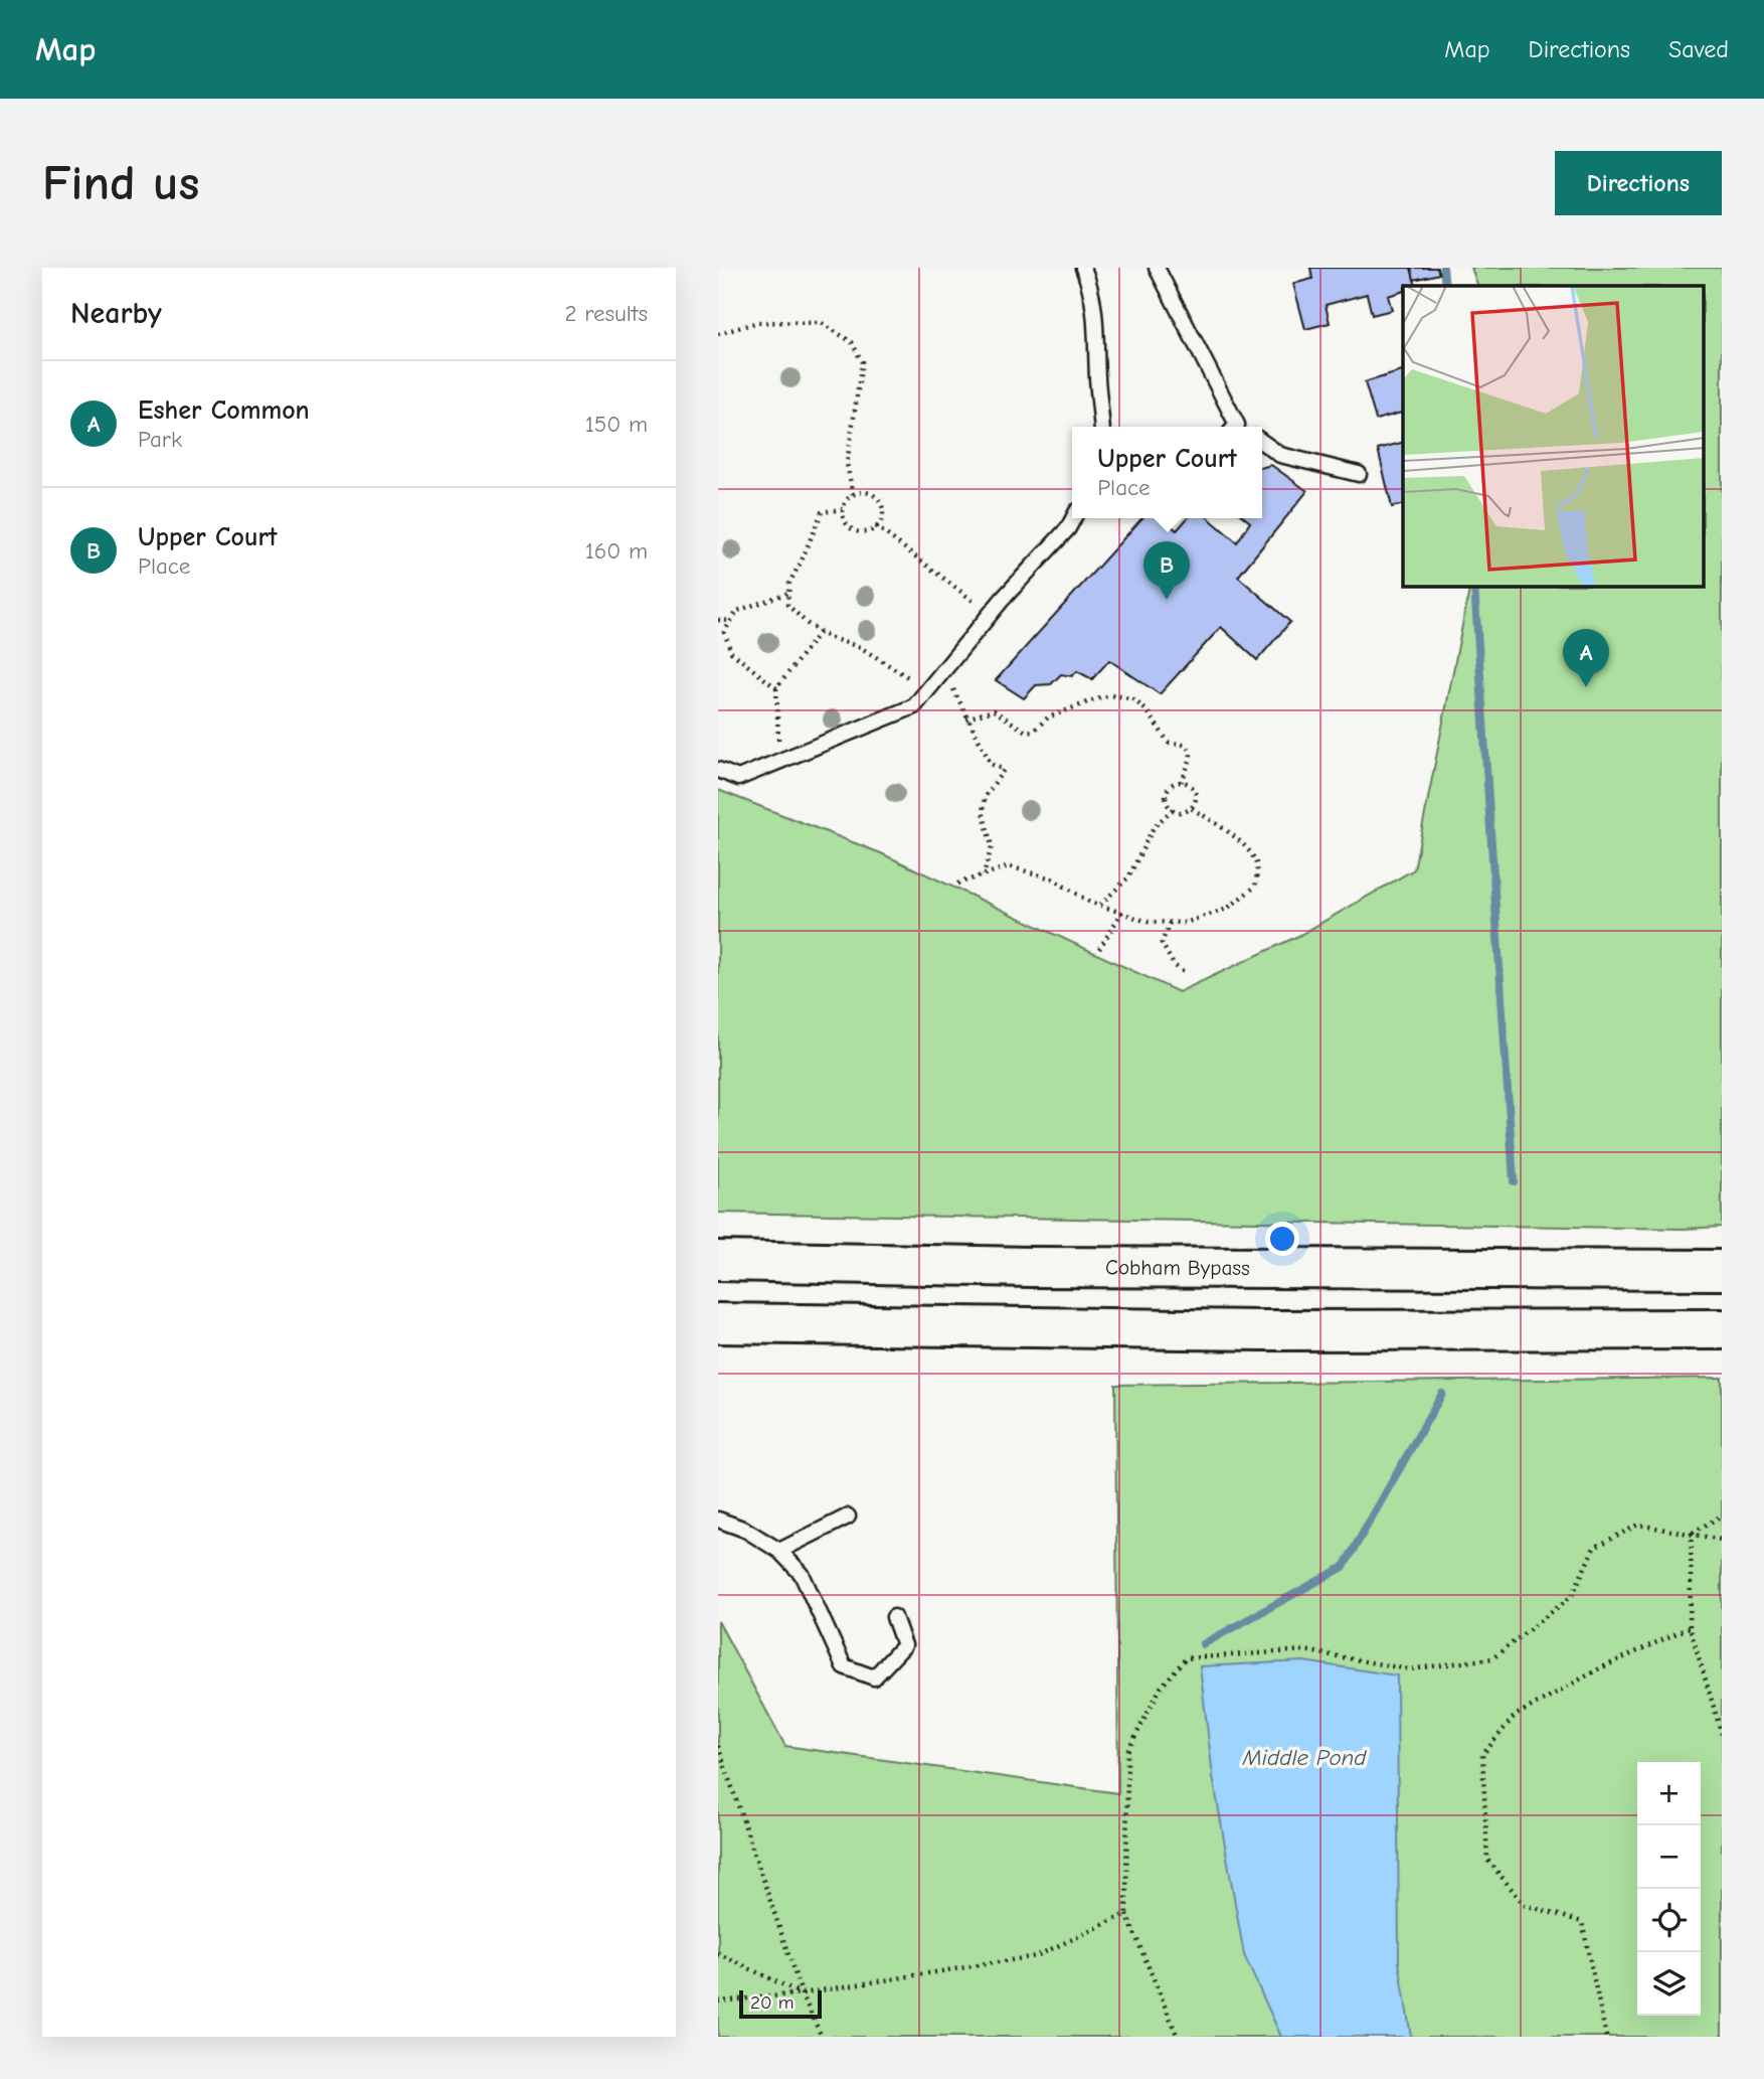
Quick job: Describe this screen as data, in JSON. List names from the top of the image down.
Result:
{
  "streets": {
    "highway": ["Cobham Bypass"]
  },
  "water": ["Middle Pond"],
  "scale_bar": "20 m",
  "page": {
    "header": "Map",
    "nav": ["Map", "Directions", "Saved"],
    "buttons": "Directions",
    "title": "Find us",
    "heading": ["Nearby", "2 results"],
    "list": [
      {
        "mark": "A",
        "name": "Esher Common",
        "note": "Park",
        "value": "150 m"
      },
      {
        "mark": "B",
        "name": "Upper Court",
        "note": "Place",
        "value": "160 m"
      }
    ],
    "popup": ["Upper Court", "Place"],
    "pins": ["B", "A"],
    "map_buttons": ["+", "−"],
    "scale": "20 m"
  }
}
